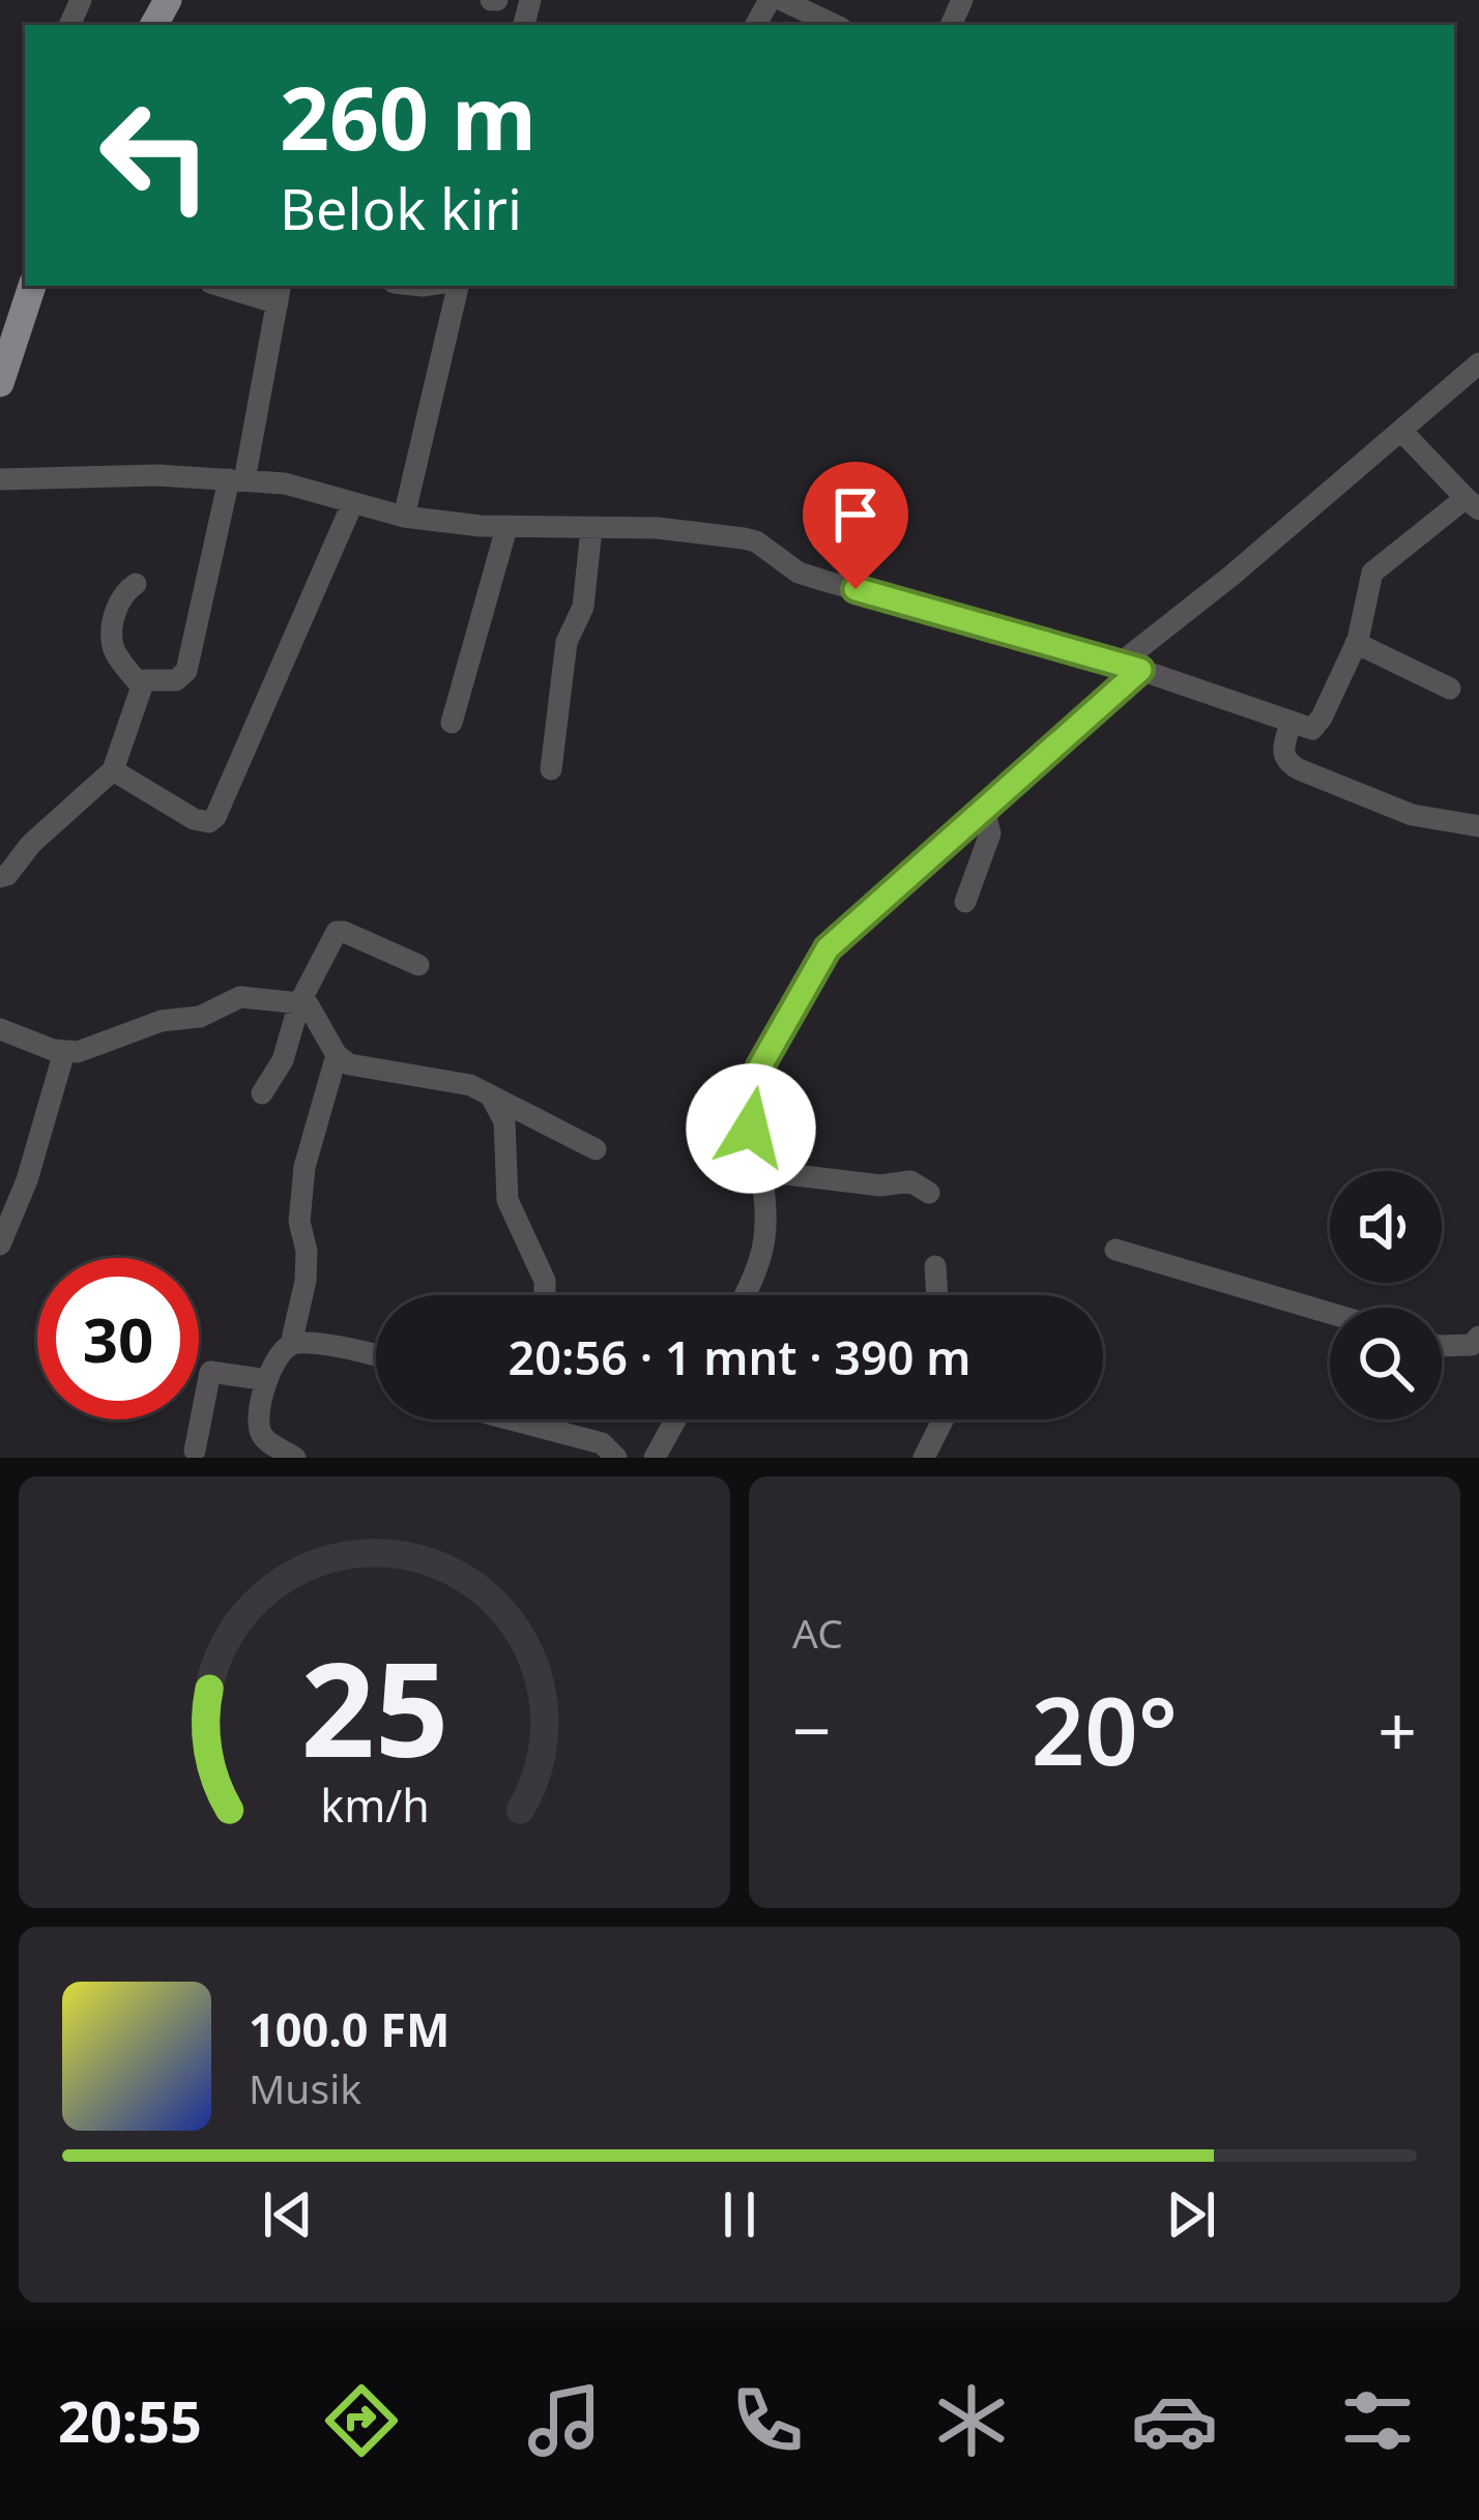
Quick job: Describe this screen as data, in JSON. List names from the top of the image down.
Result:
{
  "page": {
    "turn": ["260 m", "Belok kiri"],
    "limit": "30",
    "trip": "20:56 · 1 mnt · 390 m",
    "tile": "AC",
    "heat": ["−", "20°", "+"],
    "song": ["100.0 FM", "Musik"],
    "tabs": "20:55",
    "gauge": ["25", "km/h"]
  }
}
